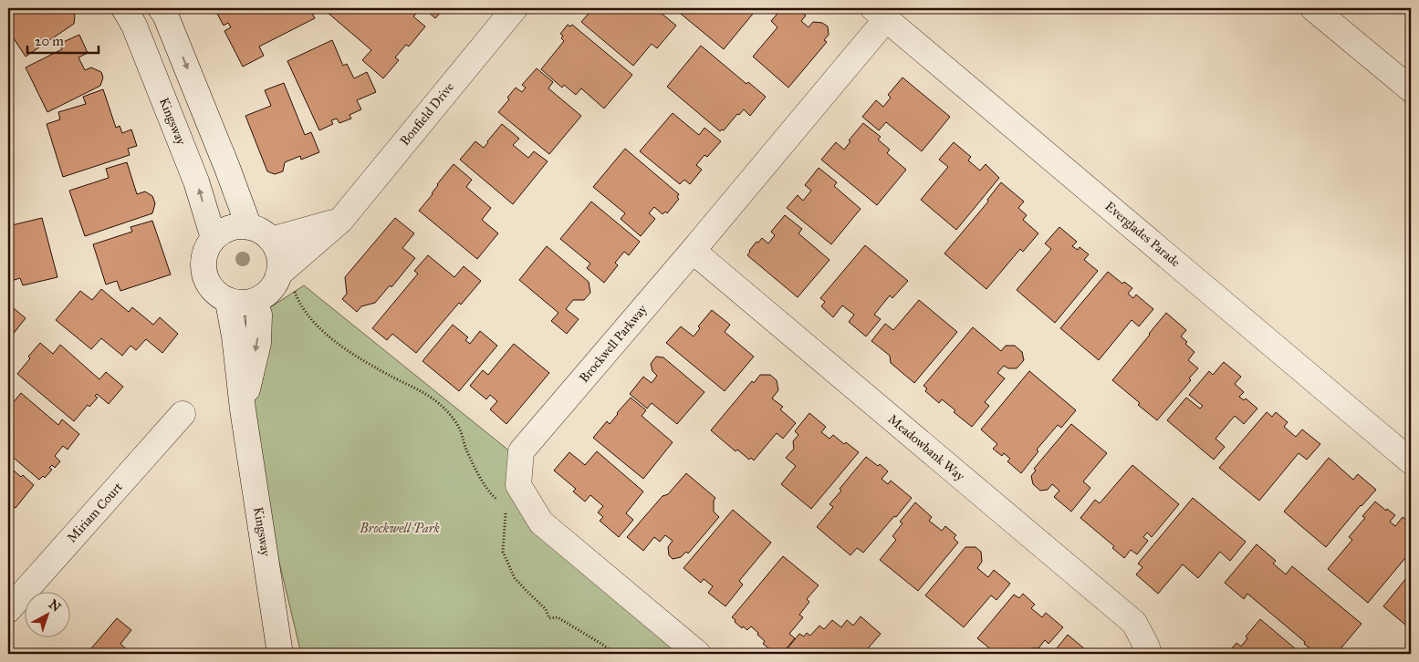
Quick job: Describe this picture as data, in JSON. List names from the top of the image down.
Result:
{
  "streets": {
    "street": [
      "Bonfield Drive",
      "Kingsway",
      "Everglades Parade",
      "Brockwell Parkway",
      "Meadowbank Way",
      "Miriam Court"
    ]
  },
  "crossings": [
    ["Bonfield Drive", "Kingsway"],
    ["Everglades Parade", "Brockwell Parkway"],
    ["Brockwell Parkway", "Meadowbank Way"]
  ],
  "parks": ["Brockwell Park"],
  "scale_bar": "20 m",
  "north": "top right"
}
